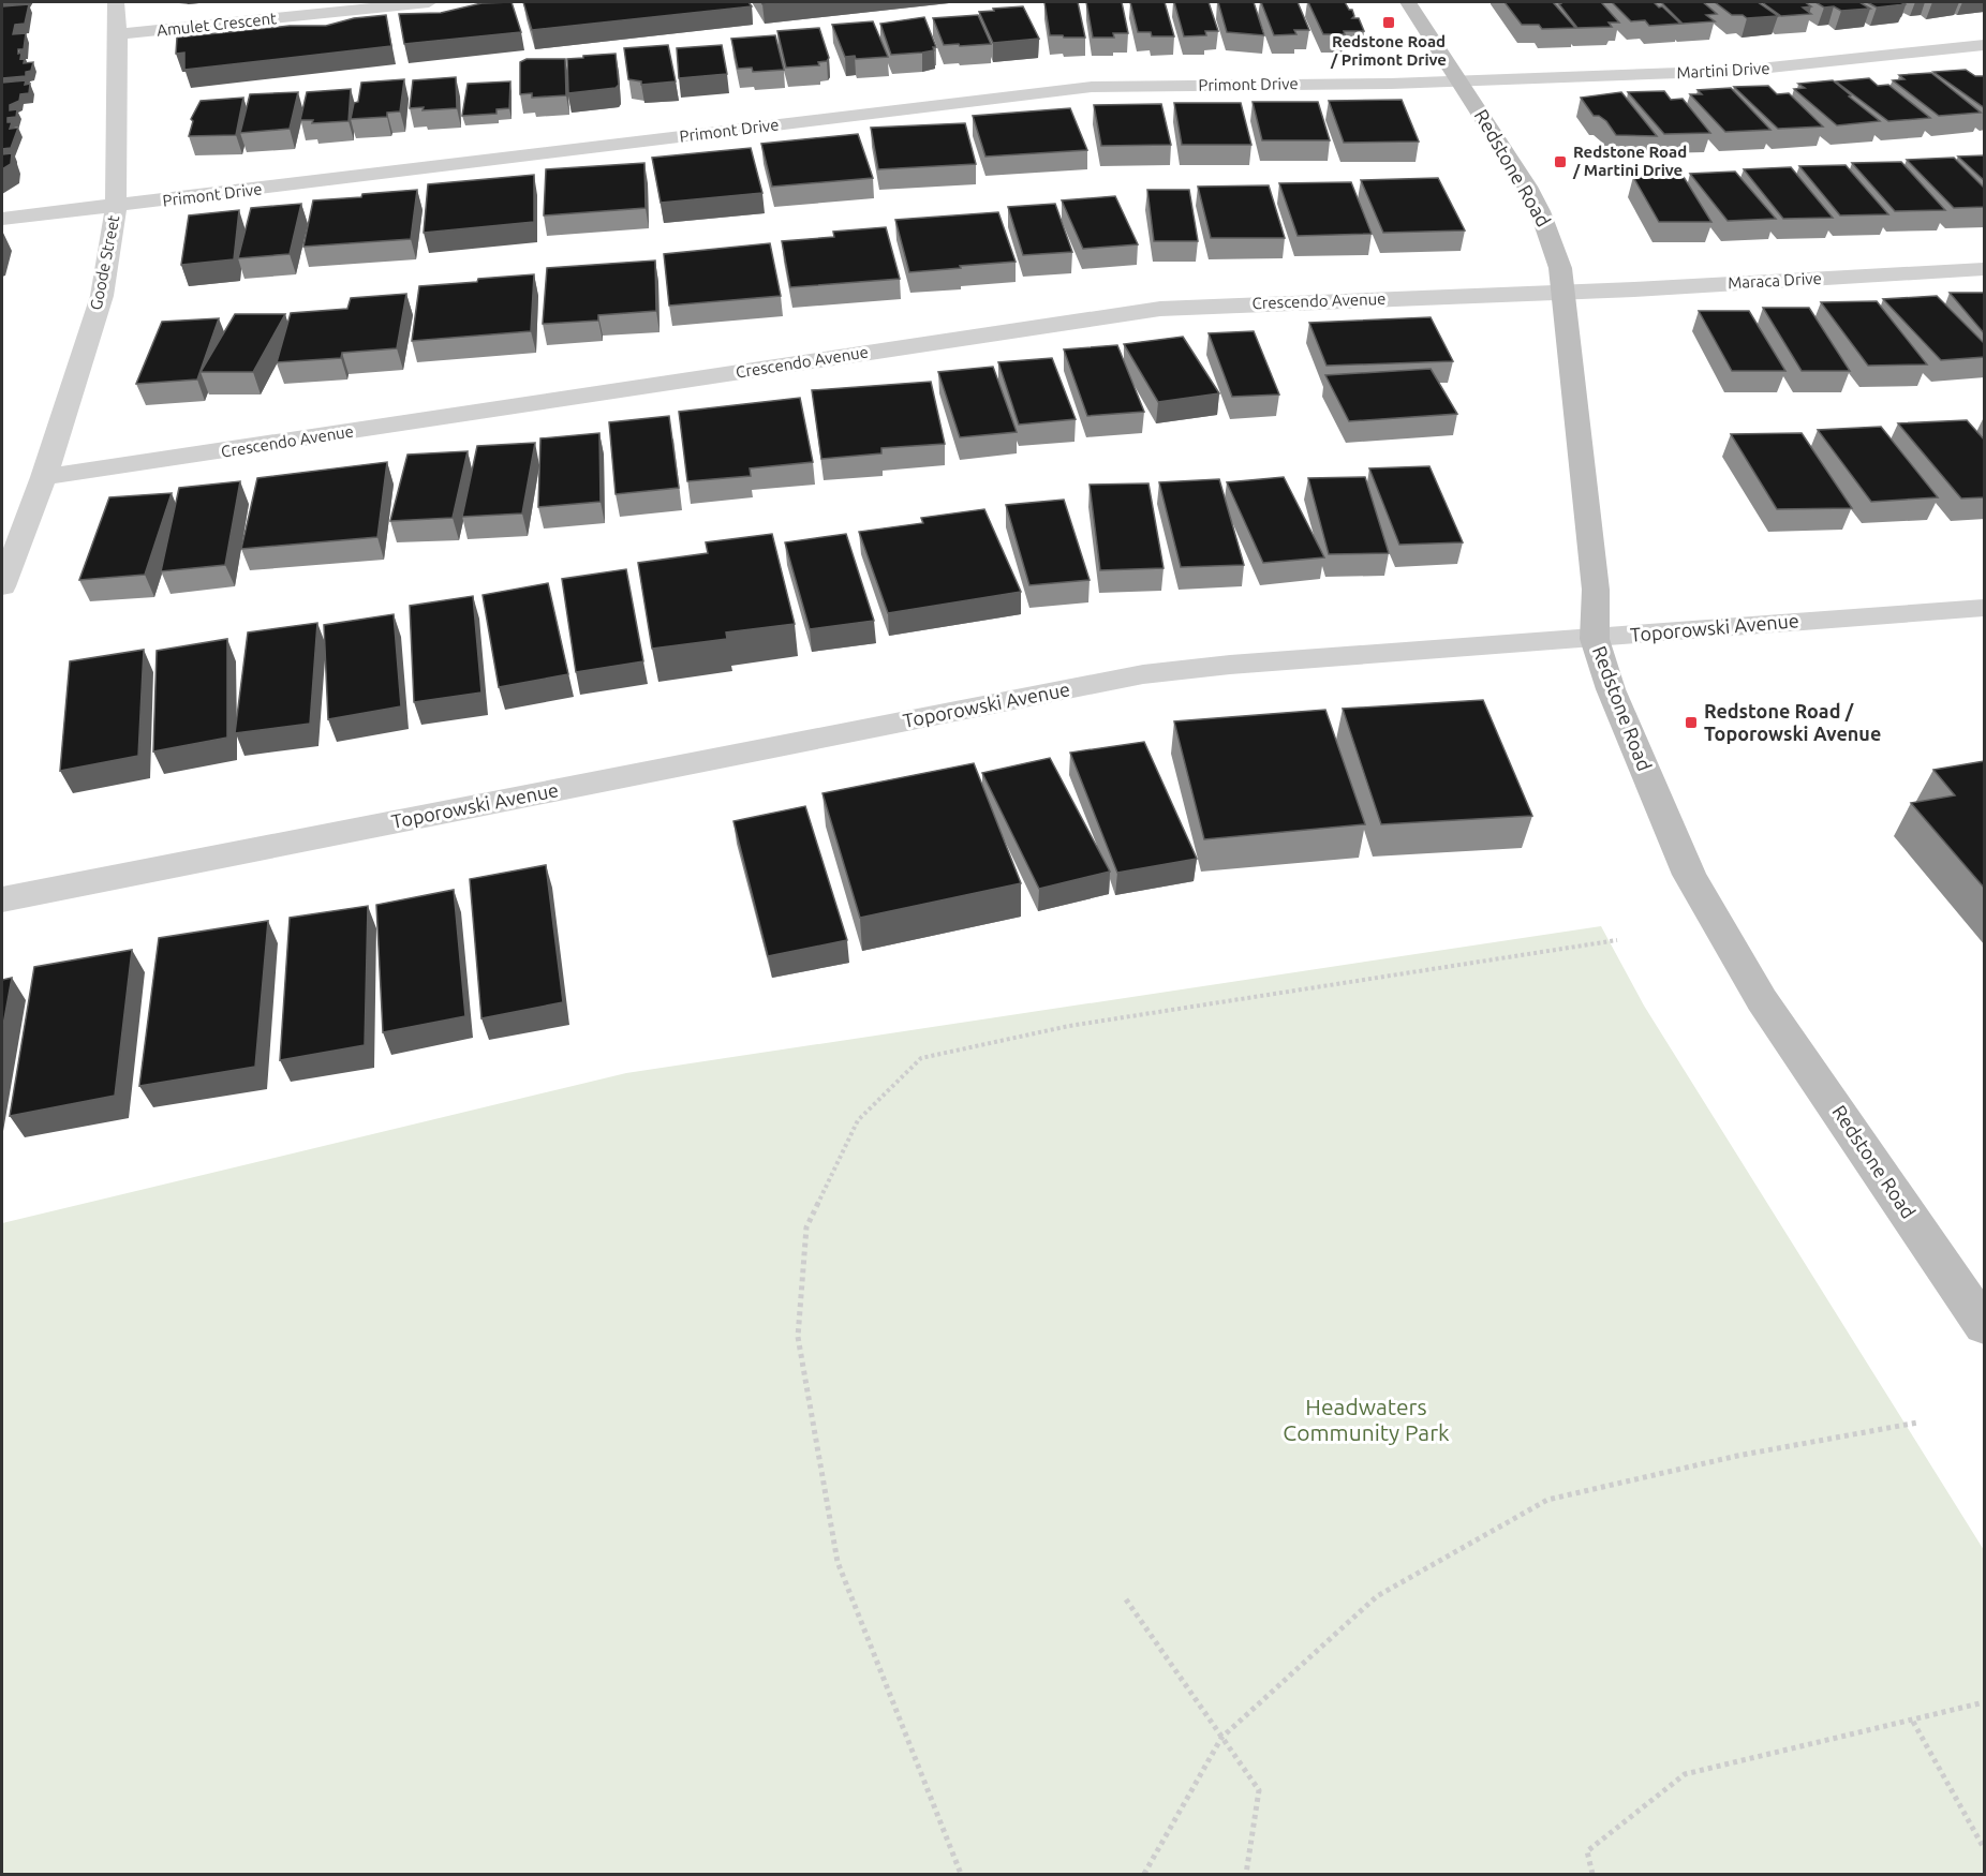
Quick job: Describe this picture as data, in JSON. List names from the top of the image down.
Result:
{
  "streets": {
    "street": [
      "Amulet Crescent",
      "Martini Drive",
      "Primont Drive",
      "Redstone Road",
      "Goode Street",
      "Maraca Drive",
      "Crescendo Avenue",
      "Toporowski Avenue"
    ]
  },
  "crossings": [
    ["Amulet Crescent", "Goode Street"],
    ["Martini Drive", "Primont Drive"],
    ["Martini Drive", "Redstone Road"],
    ["Primont Drive", "Redstone Road"],
    ["Primont Drive", "Goode Street"],
    ["Redstone Road", "Maraca Drive"],
    ["Redstone Road", "Crescendo Avenue"],
    ["Redstone Road", "Toporowski Avenue"],
    ["Goode Street", "Crescendo Avenue"],
    ["Maraca Drive", "Crescendo Avenue"]
  ],
  "parks": ["Headwaters Community Park"],
  "places": {
    "transit": ["Redstone Road / Primont Drive", "Redstone Road / Martini Drive", "Redstone Road / Toporowski Avenue"]
  }
}
